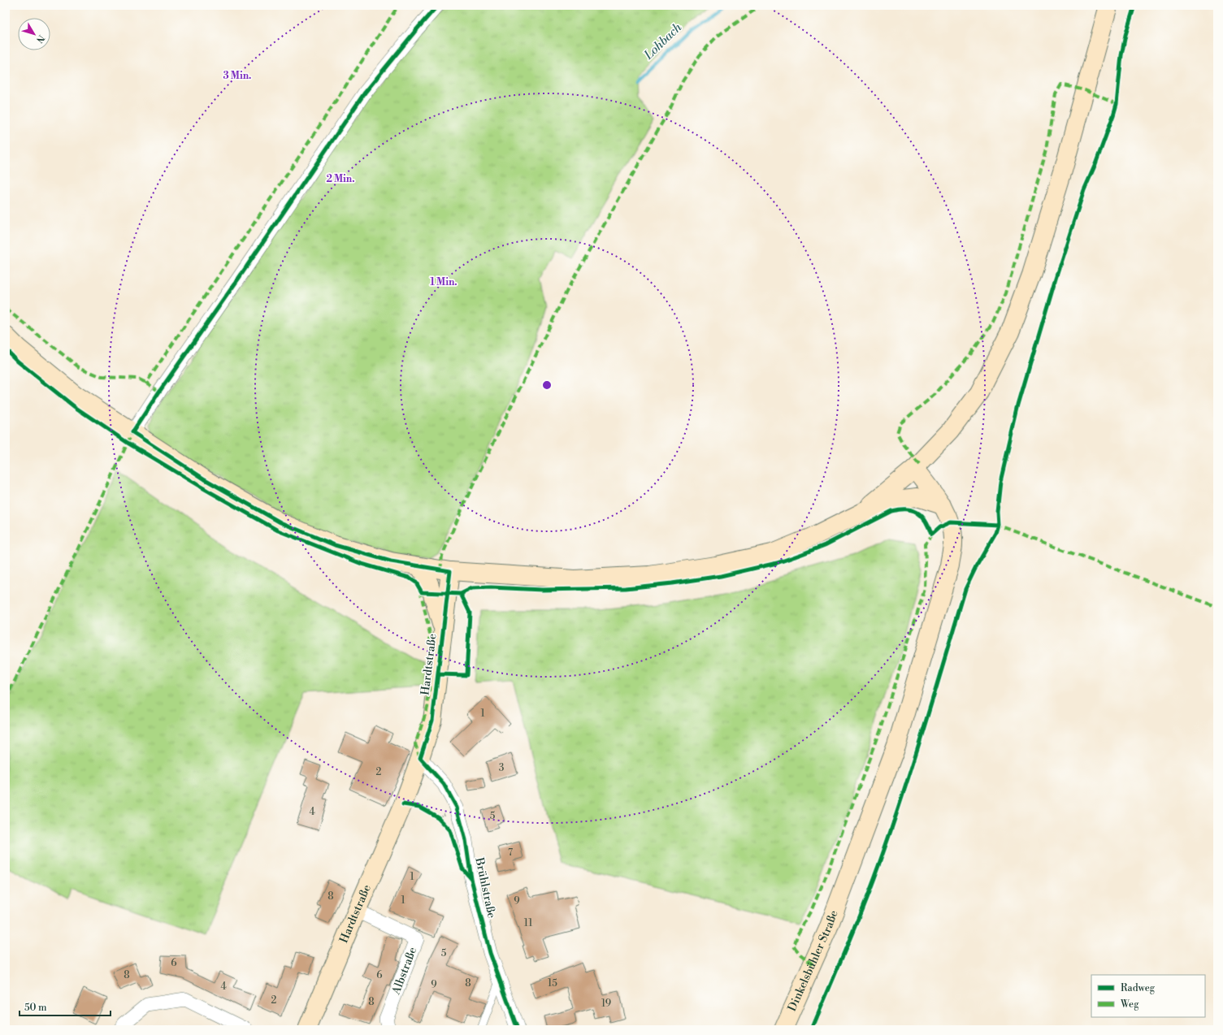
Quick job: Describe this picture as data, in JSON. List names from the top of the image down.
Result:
{
  "streets": {
    "main road": ["Hardtstraße", "Dinkelsbühler Straße"],
    "street": ["Brühlstraße", "Albstraße"]
  },
  "crossings": [
    ["Hardtstraße", "Brühlstraße"],
    ["Hardtstraße", "Albstraße"]
  ],
  "water": ["Lohbach"],
  "house_numbers": [
    "1",
    "3",
    "2",
    "4",
    "5",
    "7",
    "1",
    "8",
    "1",
    "9",
    "11",
    "5",
    "6",
    "8",
    "6",
    "8",
    "15",
    "9",
    "4",
    "2",
    "8",
    "19"
  ],
  "legend": ["Radweg", "Weg"],
  "scale_bar": "50 m",
  "north": "bottom right",
  "rings": ["3 Min.", "2 Min.", "1 Min."]
}
